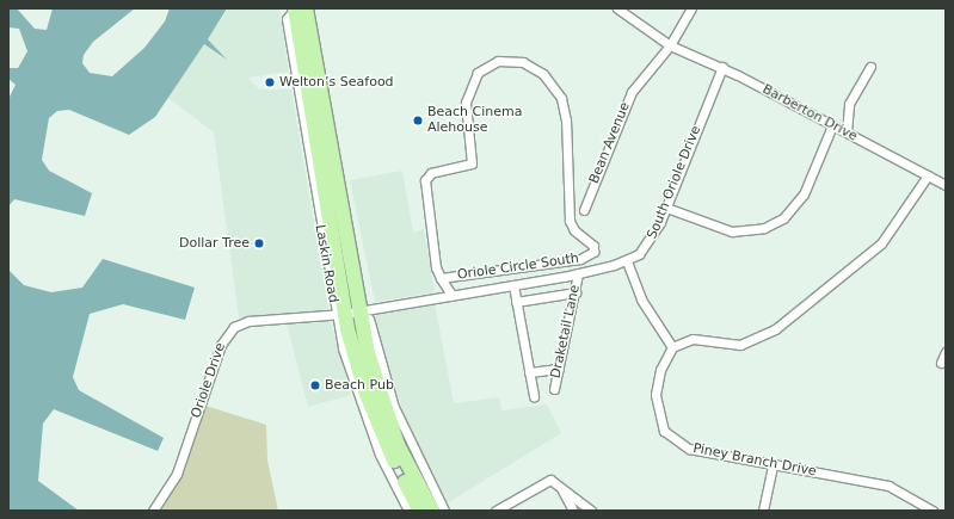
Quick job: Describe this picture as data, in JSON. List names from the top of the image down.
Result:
{
  "streets": {
    "main road": ["Laskin Road"],
    "street": [
      "Barberton Drive",
      "Bean Avenue",
      "South Oriole Drive",
      "Oriole Circle South",
      "Draketail Lane",
      "Oriole Drive",
      "Piney Branch Drive"
    ]
  },
  "crossings": [
    ["Barberton Drive", "Bean Avenue"],
    ["Barberton Drive", "South Oriole Drive"],
    ["South Oriole Drive", "Laskin Road"],
    ["South Oriole Drive", "Oriole Circle South"],
    ["South Oriole Drive", "Draketail Lane"],
    ["South Oriole Drive", "Oriole Drive"],
    ["Laskin Road", "Oriole Drive"]
  ],
  "places": [
    "Welton’s Seafood",
    "Beach Cinema Alehouse",
    "Dollar Tree",
    "Beach Pub"
  ]
}
